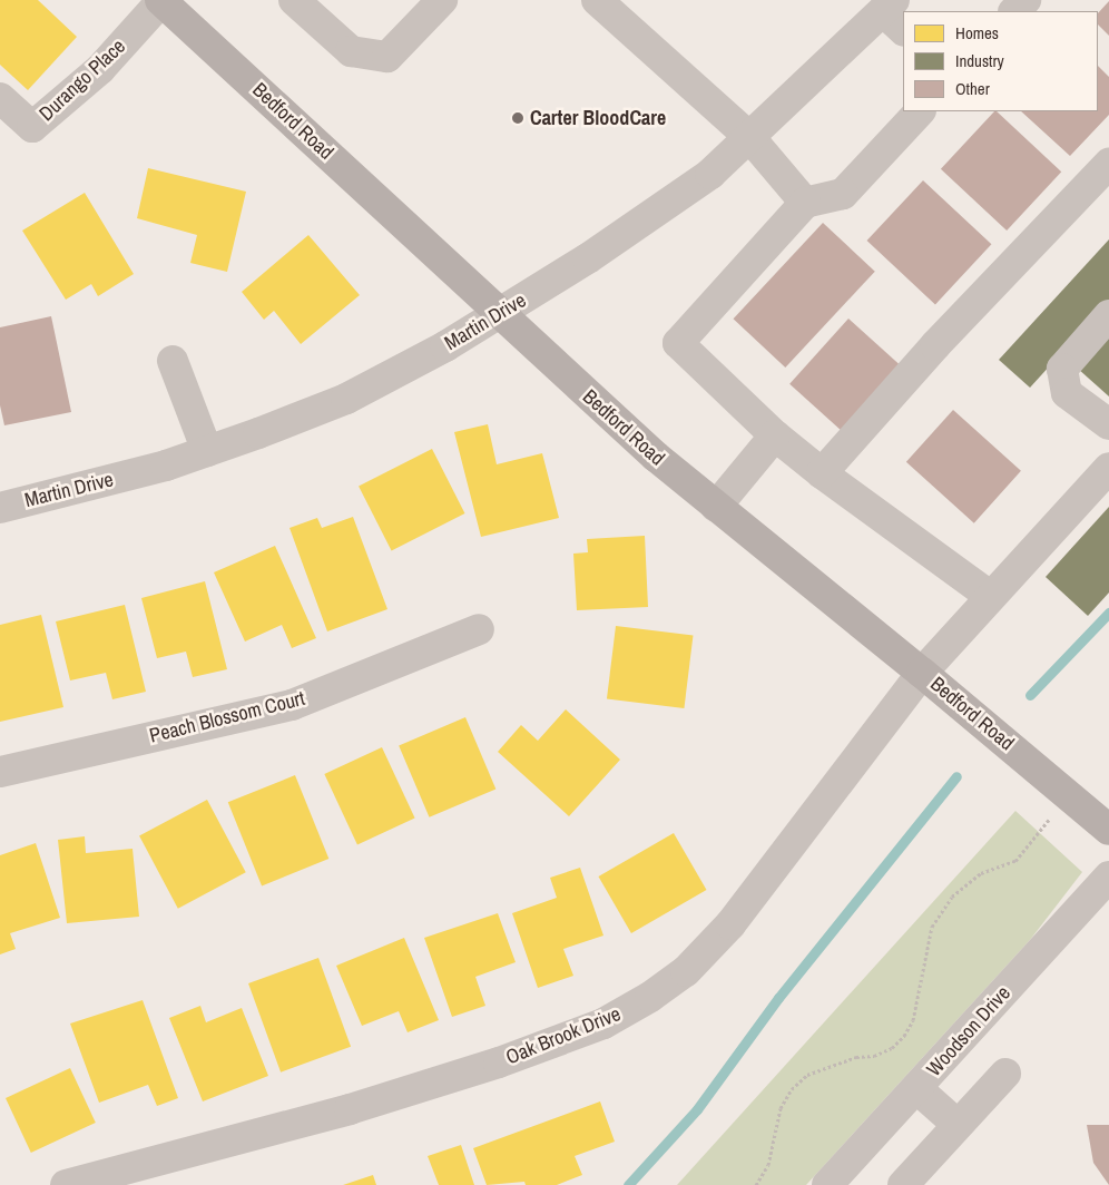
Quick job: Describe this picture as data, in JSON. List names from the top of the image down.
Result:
{
  "streets": {
    "main road": ["Bedford Road"],
    "street": [
      "Durango Place",
      "Martin Drive",
      "Peach Blossom Court",
      "Woodson Drive",
      "Oak Brook Drive"
    ]
  },
  "crossings": [
    ["Durango Place", "Bedford Road"],
    ["Bedford Road", "Martin Drive"],
    ["Bedford Road", "Oak Brook Drive"]
  ],
  "places": ["Carter BloodCare"],
  "legend": ["Homes", "Industry", "Other"]
}
